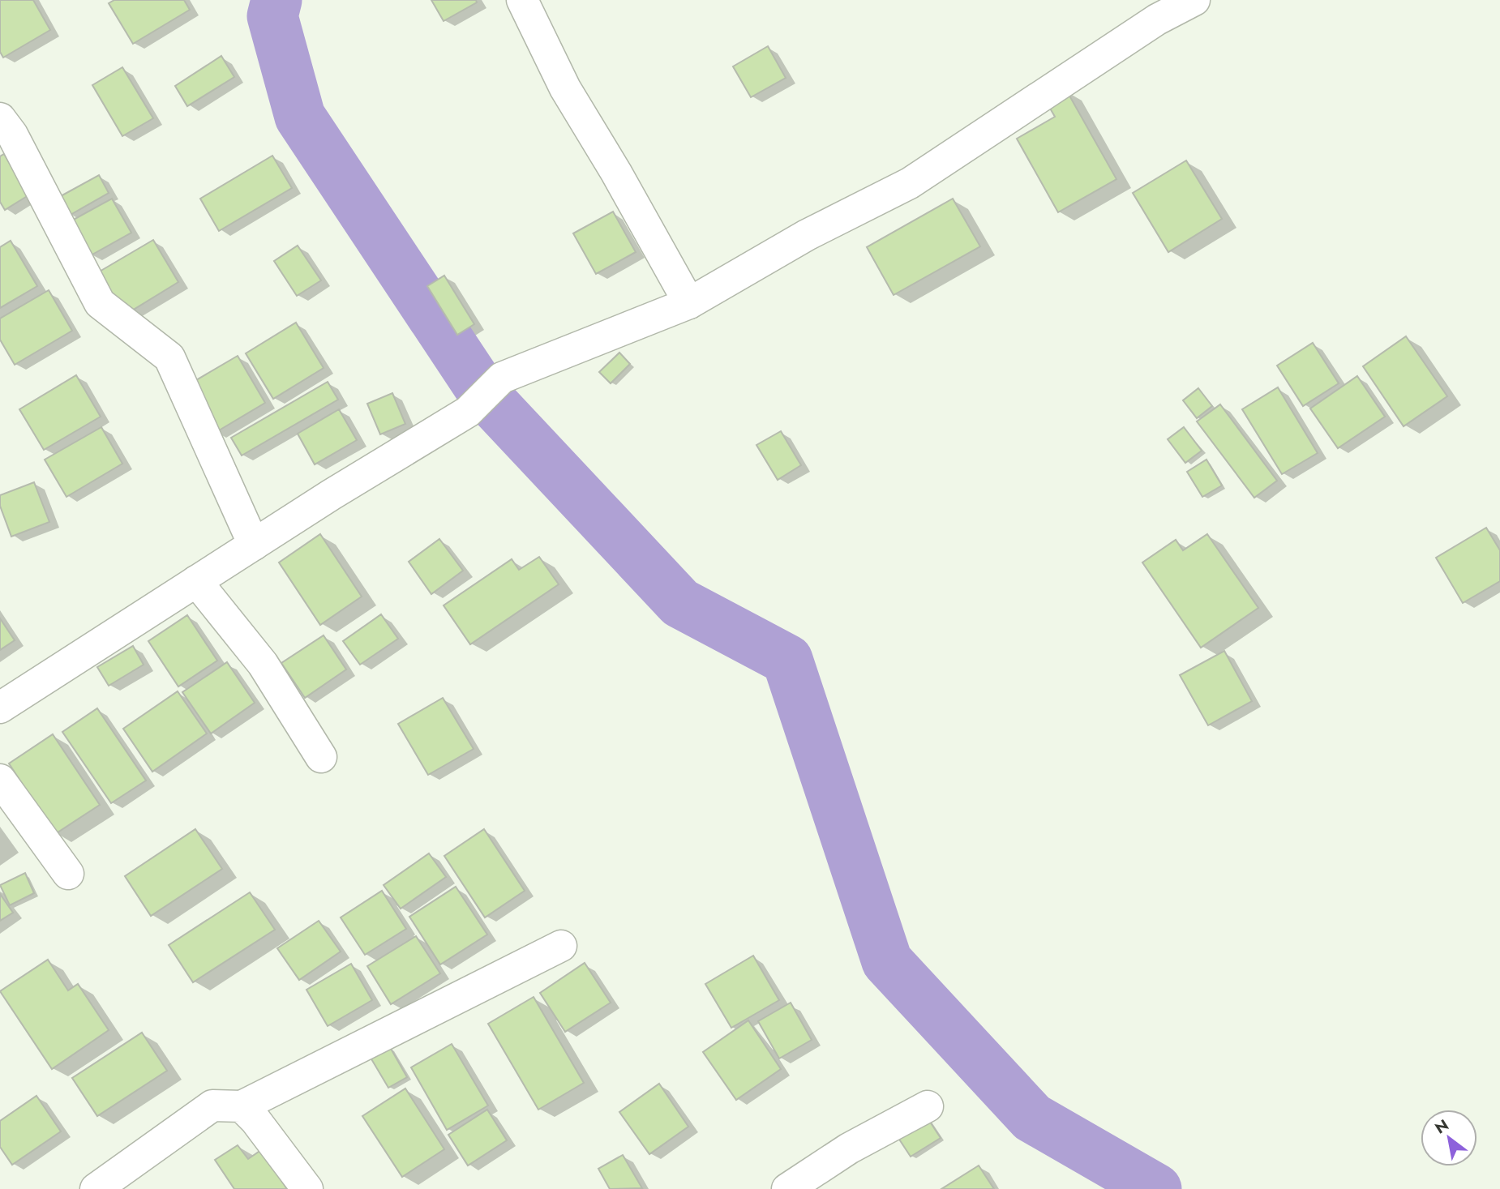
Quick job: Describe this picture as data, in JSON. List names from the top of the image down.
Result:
{
  "north": "top left"
}
